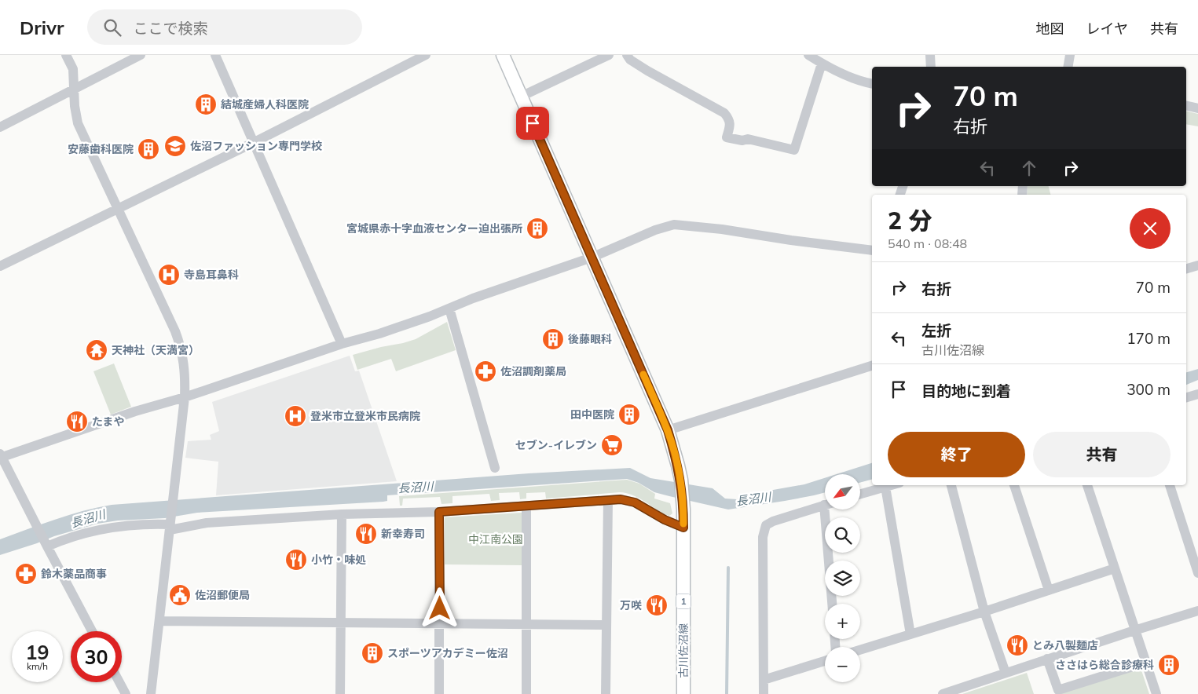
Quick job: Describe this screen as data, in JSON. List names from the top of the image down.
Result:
{
  "streets": {
    "main road": ["1", "古川佐沼線"]
  },
  "water": ["長沼川"],
  "parks": ["中江南公園"],
  "places": {
    "building": [
      "結城産婦人科医院",
      "安藤歯科医院",
      "宮城県赤十字血液センター迫出張所",
      "後藤眼科",
      "田中医院",
      "スポーツアカデミー佐沼",
      "ささはら総合診療科"
    ],
    "school or university": ["佐沼ファッション専門学校"],
    "hospital": ["寺島耳鼻科", "登米市立登米市民病院"],
    "temple": ["天神社（天満宮）"],
    "pharmacy": ["佐沼調剤薬局", "鈴木薬品商事"],
    "restaurant": [
      "たまや",
      "新幸寿司",
      "小竹・味処",
      "万咲",
      "とみ八製麺店"
    ],
    "supermarket": ["セブン-イレブン"],
    "public building": ["佐沼郵便局"]
  },
  "north": "bottom left",
  "page": {
    "header": "Drivr",
    "search": "ここで検索",
    "nav": ["地図", "レイヤ", "共有"],
    "turn": ["70 m", "右折"],
    "heading": ["2 分", "540 m · 08:48"],
    "list": [
      {
        "name": "右折",
        "value": "70 m"
      },
      {
        "name": "左折",
        "note": "古川佐沼線",
        "value": "170 m"
      },
      {
        "name": "目的地に到着",
        "value": "300 m"
      }
    ],
    "buttons": ["終了", "共有"],
    "map_buttons": ["+", "−"],
    "speed": "19 km/h",
    "limit": "30"
  }
}
